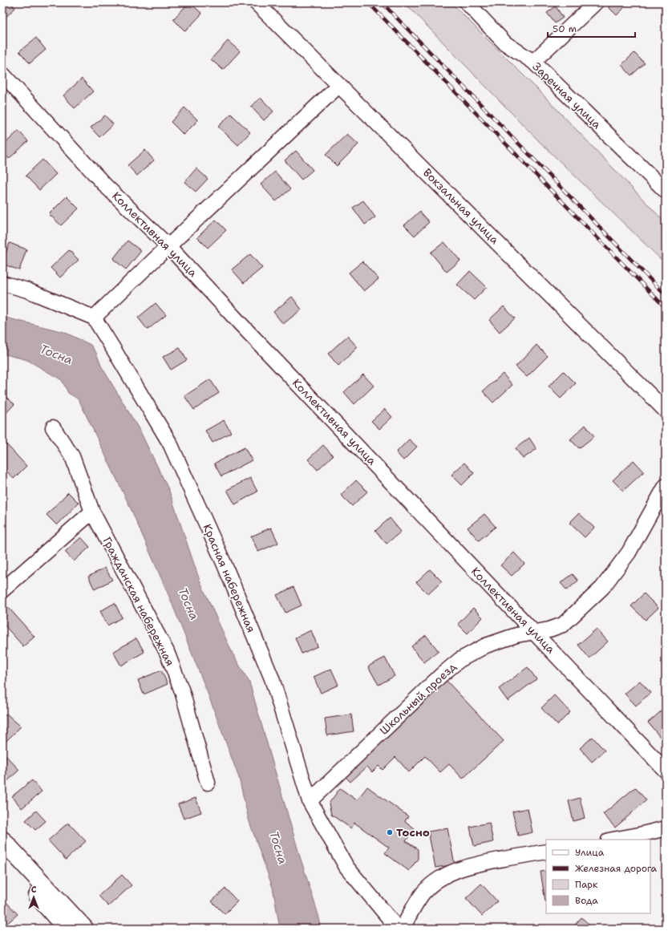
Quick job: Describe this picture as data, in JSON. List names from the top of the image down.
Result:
{
  "streets": {
    "street": [
      "Заречная улица",
      "Вокзальная улица",
      "Коллективная улица",
      "Красная набережная",
      "Гражданская набережная",
      "Школьный проезд"
    ]
  },
  "crossings": [
    ["Коллективная улица", "Школьный проезд"],
    ["Красная набережная", "Школьный проезд"]
  ],
  "water": ["Тосна"],
  "places": ["Тосно"],
  "legend": [
    "Улица",
    "Железная дорога",
    "Парк",
    "Вода"
  ],
  "scale_bar": "50 m",
  "north": "top"
}
